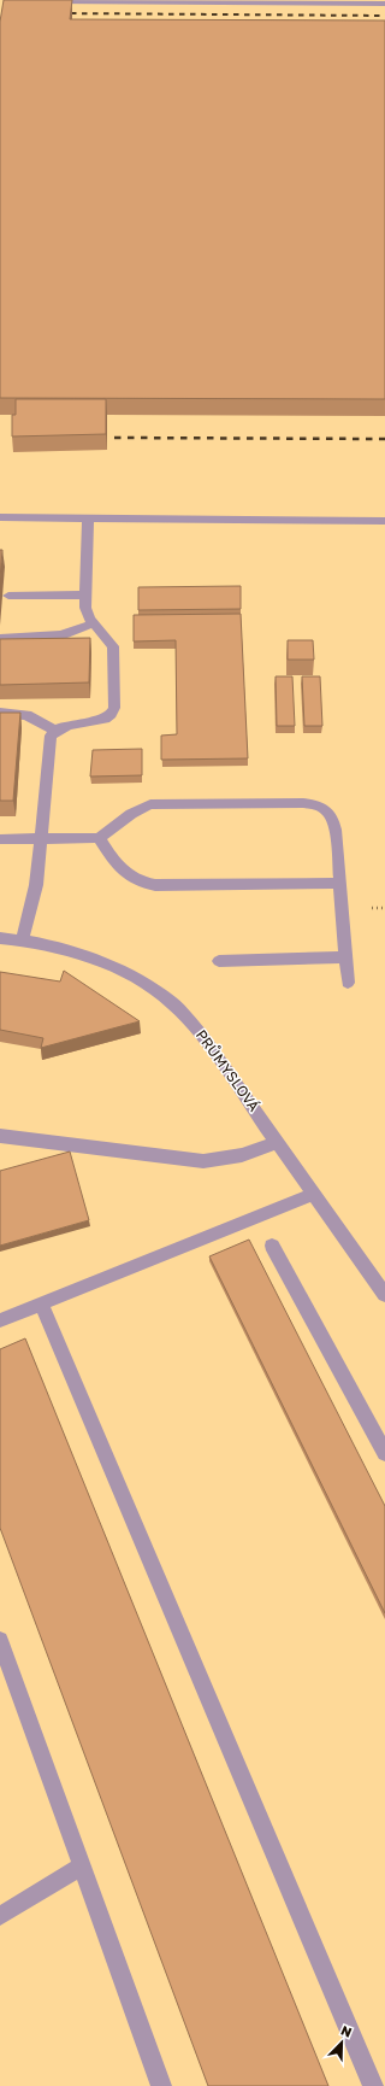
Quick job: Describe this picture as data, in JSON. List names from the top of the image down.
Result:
{
  "streets": {
    "street": ["PRŮMYSLOVÁ"]
  },
  "north": "top right"
}
